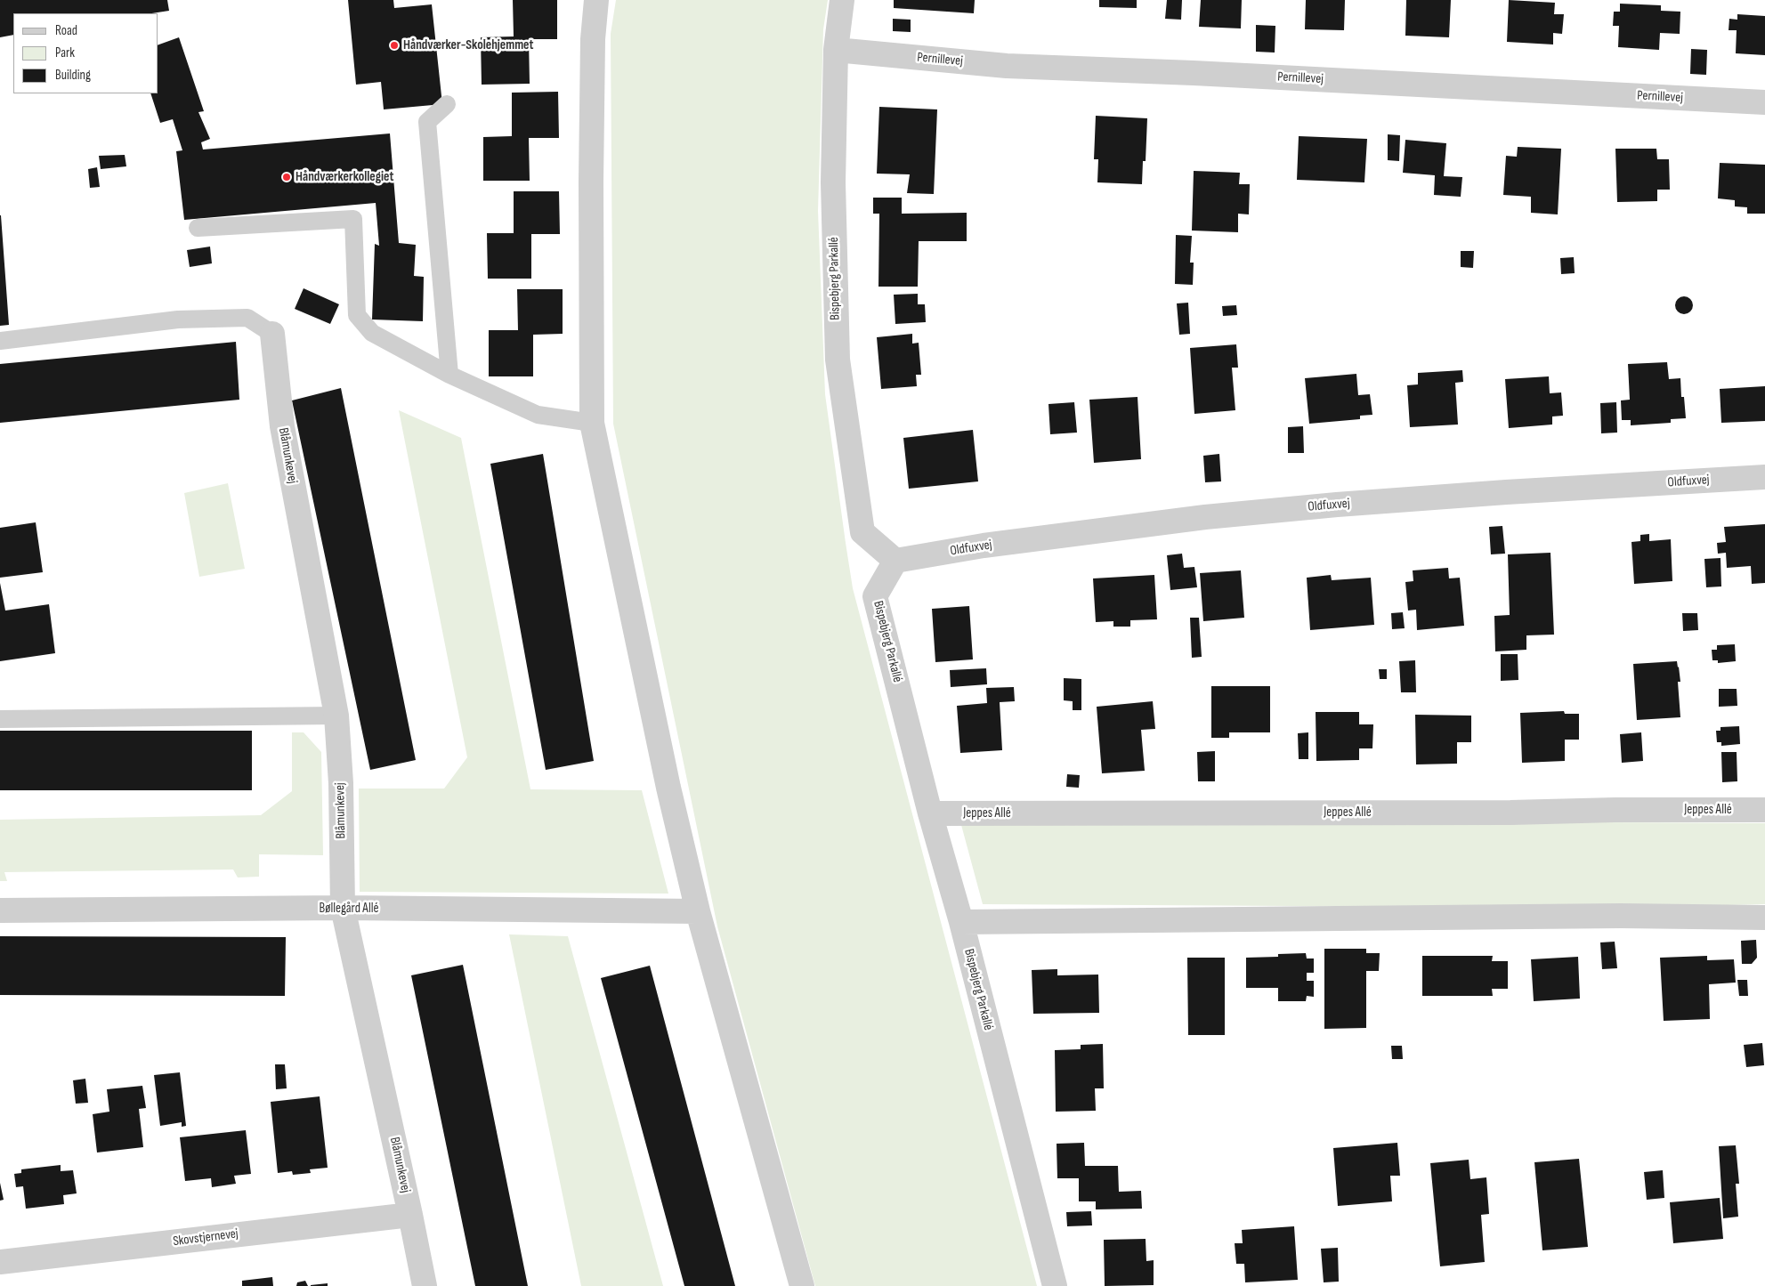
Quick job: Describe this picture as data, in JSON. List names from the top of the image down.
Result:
{
  "streets": {
    "street": [
      "Pernillevej",
      "Bispebjerg Parkallé",
      "Blåmunkevej",
      "Oldfuxvej",
      "Jeppes Allé",
      "Bøllegård Allé",
      "Skovstjernevej"
    ]
  },
  "crossings": [
    ["Pernillevej", "Bispebjerg Parkallé"],
    ["Bispebjerg Parkallé", "Oldfuxvej"],
    ["Bispebjerg Parkallé", "Jeppes Allé"],
    ["Blåmunkevej", "Bøllegård Allé"],
    ["Blåmunkevej", "Skovstjernevej"]
  ],
  "places": ["Håndværker-Skolehjemmet", "Håndværkerkollegiet"],
  "legend": ["Road", "Park", "Building"]
}
